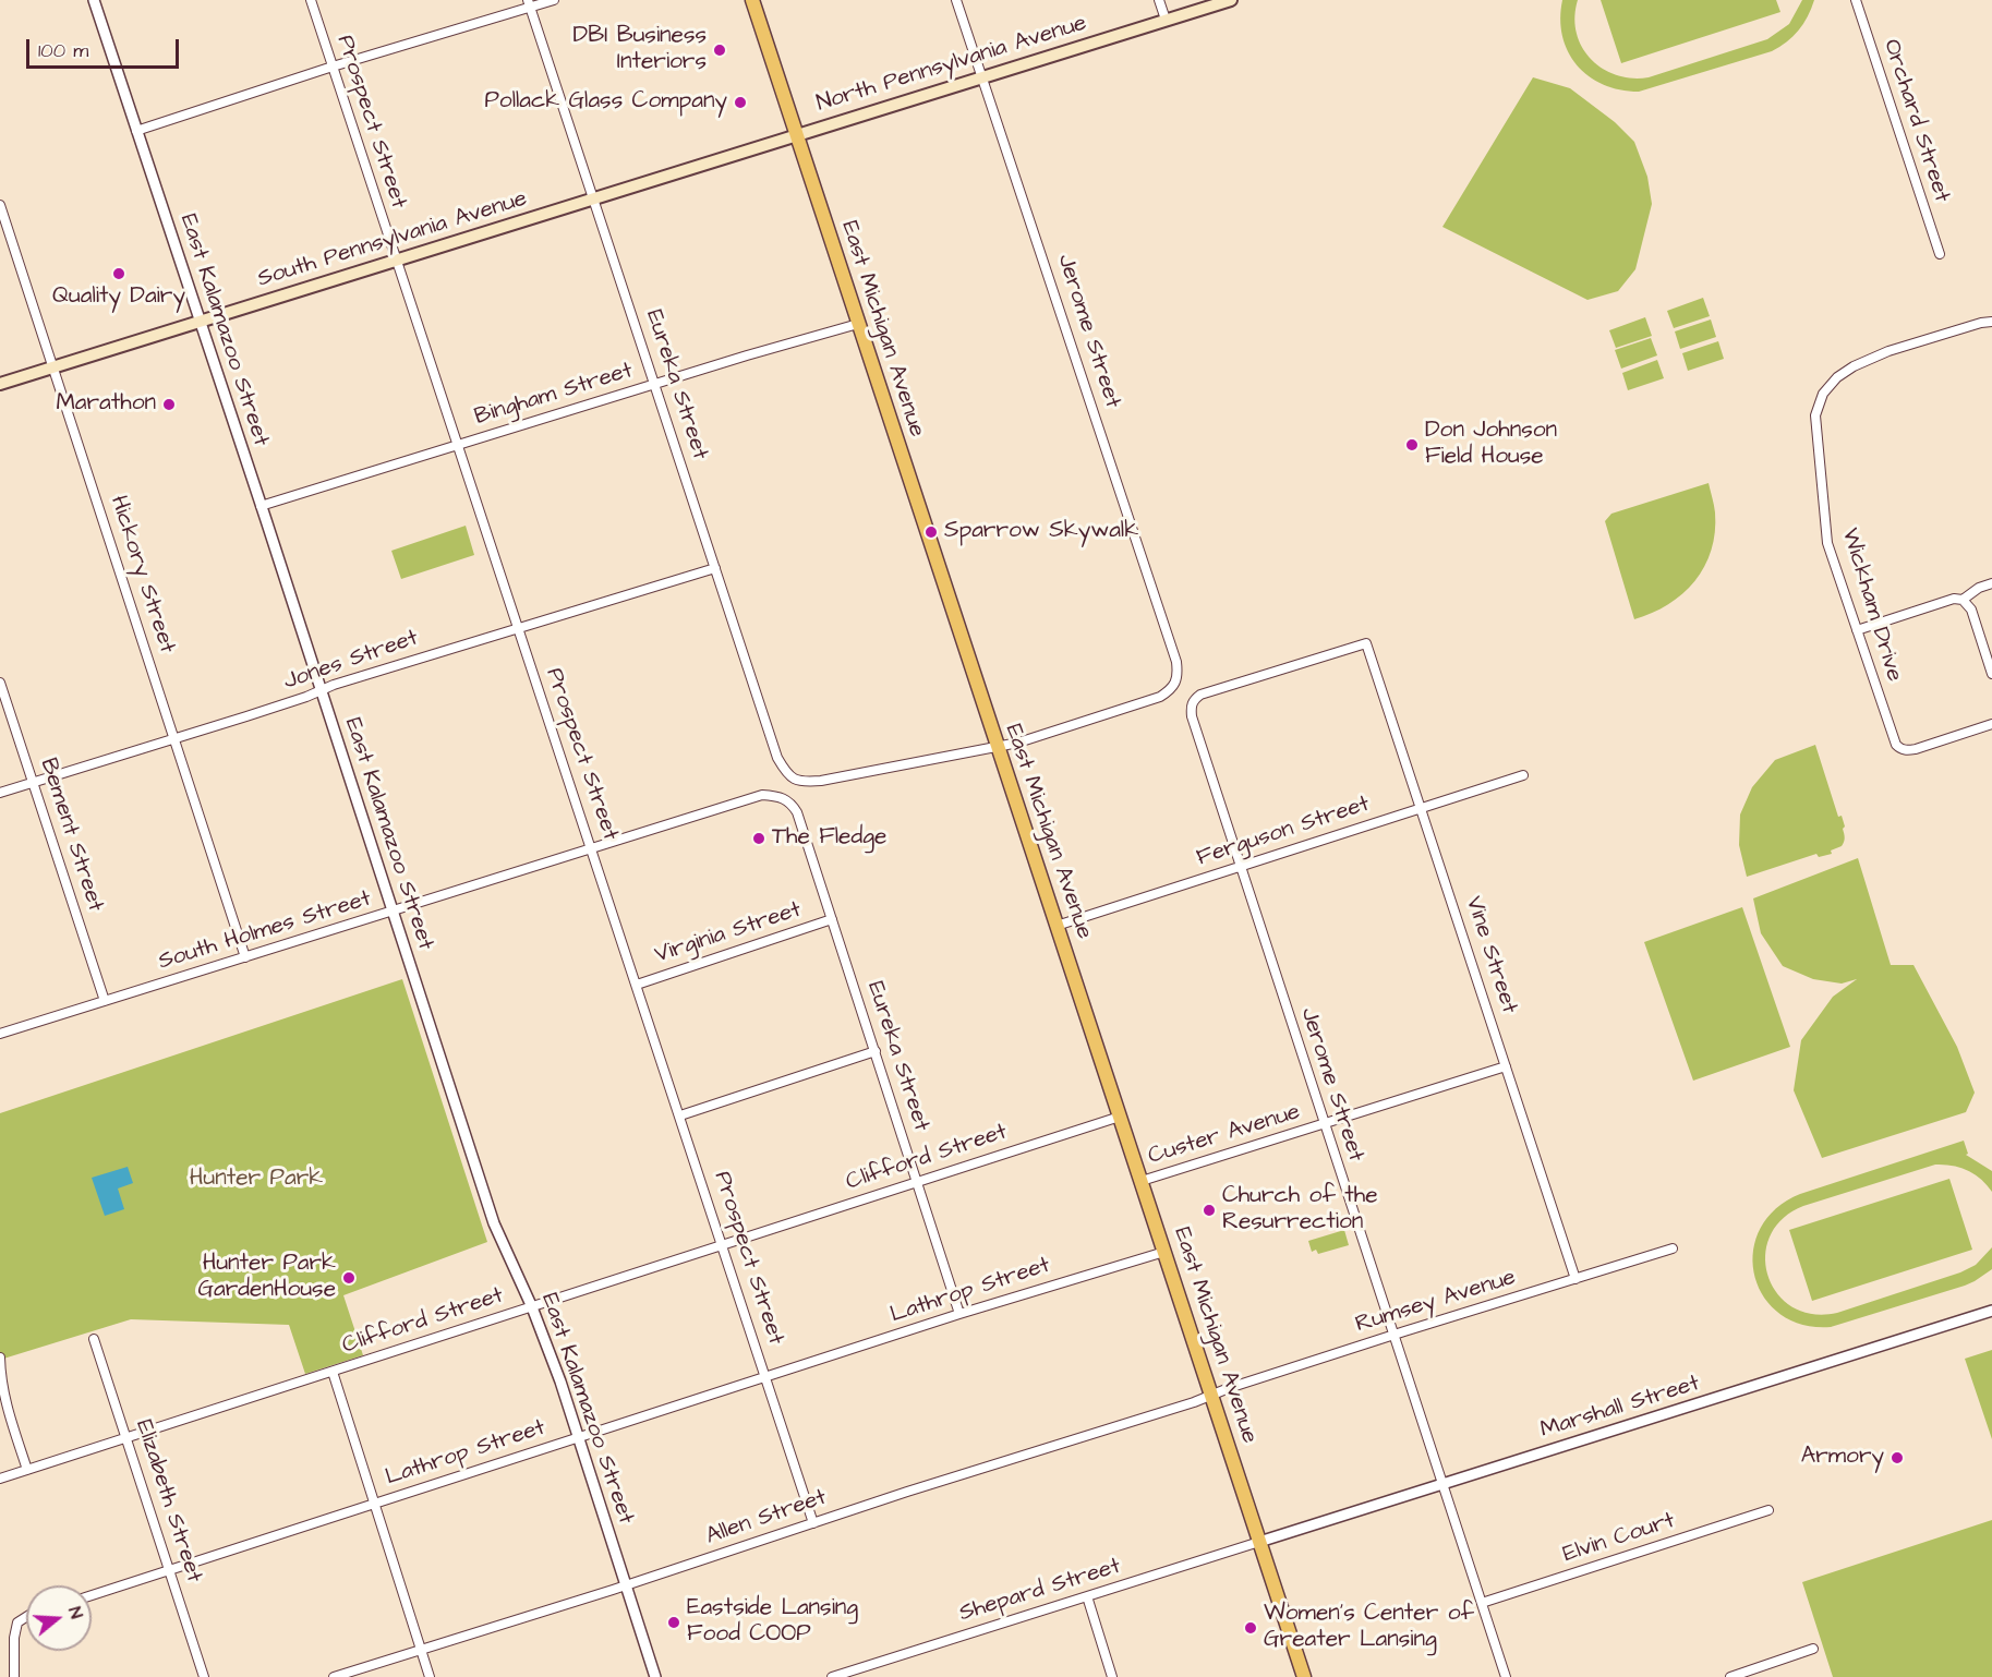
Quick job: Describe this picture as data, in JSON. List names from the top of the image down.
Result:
{
  "streets": {
    "main road": ["North Pennsylvania Avenue", "South Pennsylvania Avenue", "East Michigan Avenue"],
    "street": [
      "Orchard Street",
      "Prospect Street",
      "East Kalamazoo Street",
      "Jerome Street",
      "Eureka Street",
      "Bingham Street",
      "Hickory Street",
      "Wickham Drive",
      "Jones Street",
      "Ferguson Street",
      "Bement Street",
      "South Holmes Street",
      "Virginia Street",
      "Vine Street",
      "Custer Avenue",
      "Clifford Street",
      "Lathrop Street",
      "Rumsey Avenue",
      "Marshall Street",
      "Elizabeth Street",
      "Allen Street",
      "Elvin Court",
      "Shepard Street"
    ]
  },
  "crossings": [
    ["North Pennsylvania Avenue", "South Pennsylvania Avenue"],
    ["North Pennsylvania Avenue", "East Michigan Avenue"],
    ["North Pennsylvania Avenue", "Jerome Street"],
    ["Prospect Street", "South Pennsylvania Avenue"],
    ["Prospect Street", "Bingham Street"],
    ["Prospect Street", "Jones Street"],
    ["Prospect Street", "South Holmes Street"],
    ["Prospect Street", "Virginia Street"],
    ["Prospect Street", "Clifford Street"],
    ["Prospect Street", "Lathrop Street"],
    ["Prospect Street", "Allen Street"],
    ["South Pennsylvania Avenue", "East Michigan Avenue"],
    ["South Pennsylvania Avenue", "East Kalamazoo Street"],
    ["South Pennsylvania Avenue", "Eureka Street"],
    ["South Pennsylvania Avenue", "Hickory Street"],
    ["East Michigan Avenue", "Jerome Street"],
    ["East Michigan Avenue", "Eureka Street"],
    ["East Michigan Avenue", "Bingham Street"],
    ["East Michigan Avenue", "Ferguson Street"],
    ["East Michigan Avenue", "Custer Avenue"],
    ["East Michigan Avenue", "Clifford Street"],
    ["East Michigan Avenue", "Lathrop Street"],
    ["East Michigan Avenue", "Rumsey Avenue"],
    ["East Michigan Avenue", "Marshall Street"],
    ["East Michigan Avenue", "Allen Street"],
    ["East Michigan Avenue", "Shepard Street"],
    ["East Kalamazoo Street", "Bingham Street"],
    ["East Kalamazoo Street", "Jones Street"],
    ["East Kalamazoo Street", "South Holmes Street"],
    ["East Kalamazoo Street", "Clifford Street"],
    ["East Kalamazoo Street", "Lathrop Street"],
    ["East Kalamazoo Street", "Allen Street"],
    ["Jerome Street", "Eureka Street"],
    ["Jerome Street", "Ferguson Street"],
    ["Jerome Street", "Vine Street"],
    ["Jerome Street", "Custer Avenue"],
    ["Jerome Street", "Rumsey Avenue"],
    ["Jerome Street", "Marshall Street"],
    ["Jerome Street", "Elvin Court"],
    ["Eureka Street", "Bingham Street"],
    ["Eureka Street", "Jones Street"],
    ["Eureka Street", "South Holmes Street"],
    ["Eureka Street", "Virginia Street"],
    ["Eureka Street", "Clifford Street"],
    ["Eureka Street", "Lathrop Street"],
    ["Hickory Street", "Jones Street"],
    ["Hickory Street", "South Holmes Street"],
    ["Jones Street", "Bement Street"],
    ["Ferguson Street", "Vine Street"],
    ["Bement Street", "South Holmes Street"],
    ["Vine Street", "Custer Avenue"],
    ["Vine Street", "Rumsey Avenue"],
    ["Clifford Street", "Elizabeth Street"],
    ["Lathrop Street", "Elizabeth Street"],
    ["Rumsey Avenue", "Allen Street"],
    ["Marshall Street", "Shepard Street"]
  ],
  "parks": ["Hunter Park"],
  "places": [
    "DBI Business Interiors",
    "Pollack Glass Company",
    "Quality Dairy",
    "Marathon",
    "Don Johnson Field House",
    "Sparrow Skywalk",
    "The Fledge",
    "Church of the Resurrection",
    "Hunter Park GardenHouse",
    "Armory",
    "Eastside Lansing Food COOP",
    "Women’s Center of Greater Lansing"
  ],
  "scale_bar": "100 m",
  "north": "right"
}
